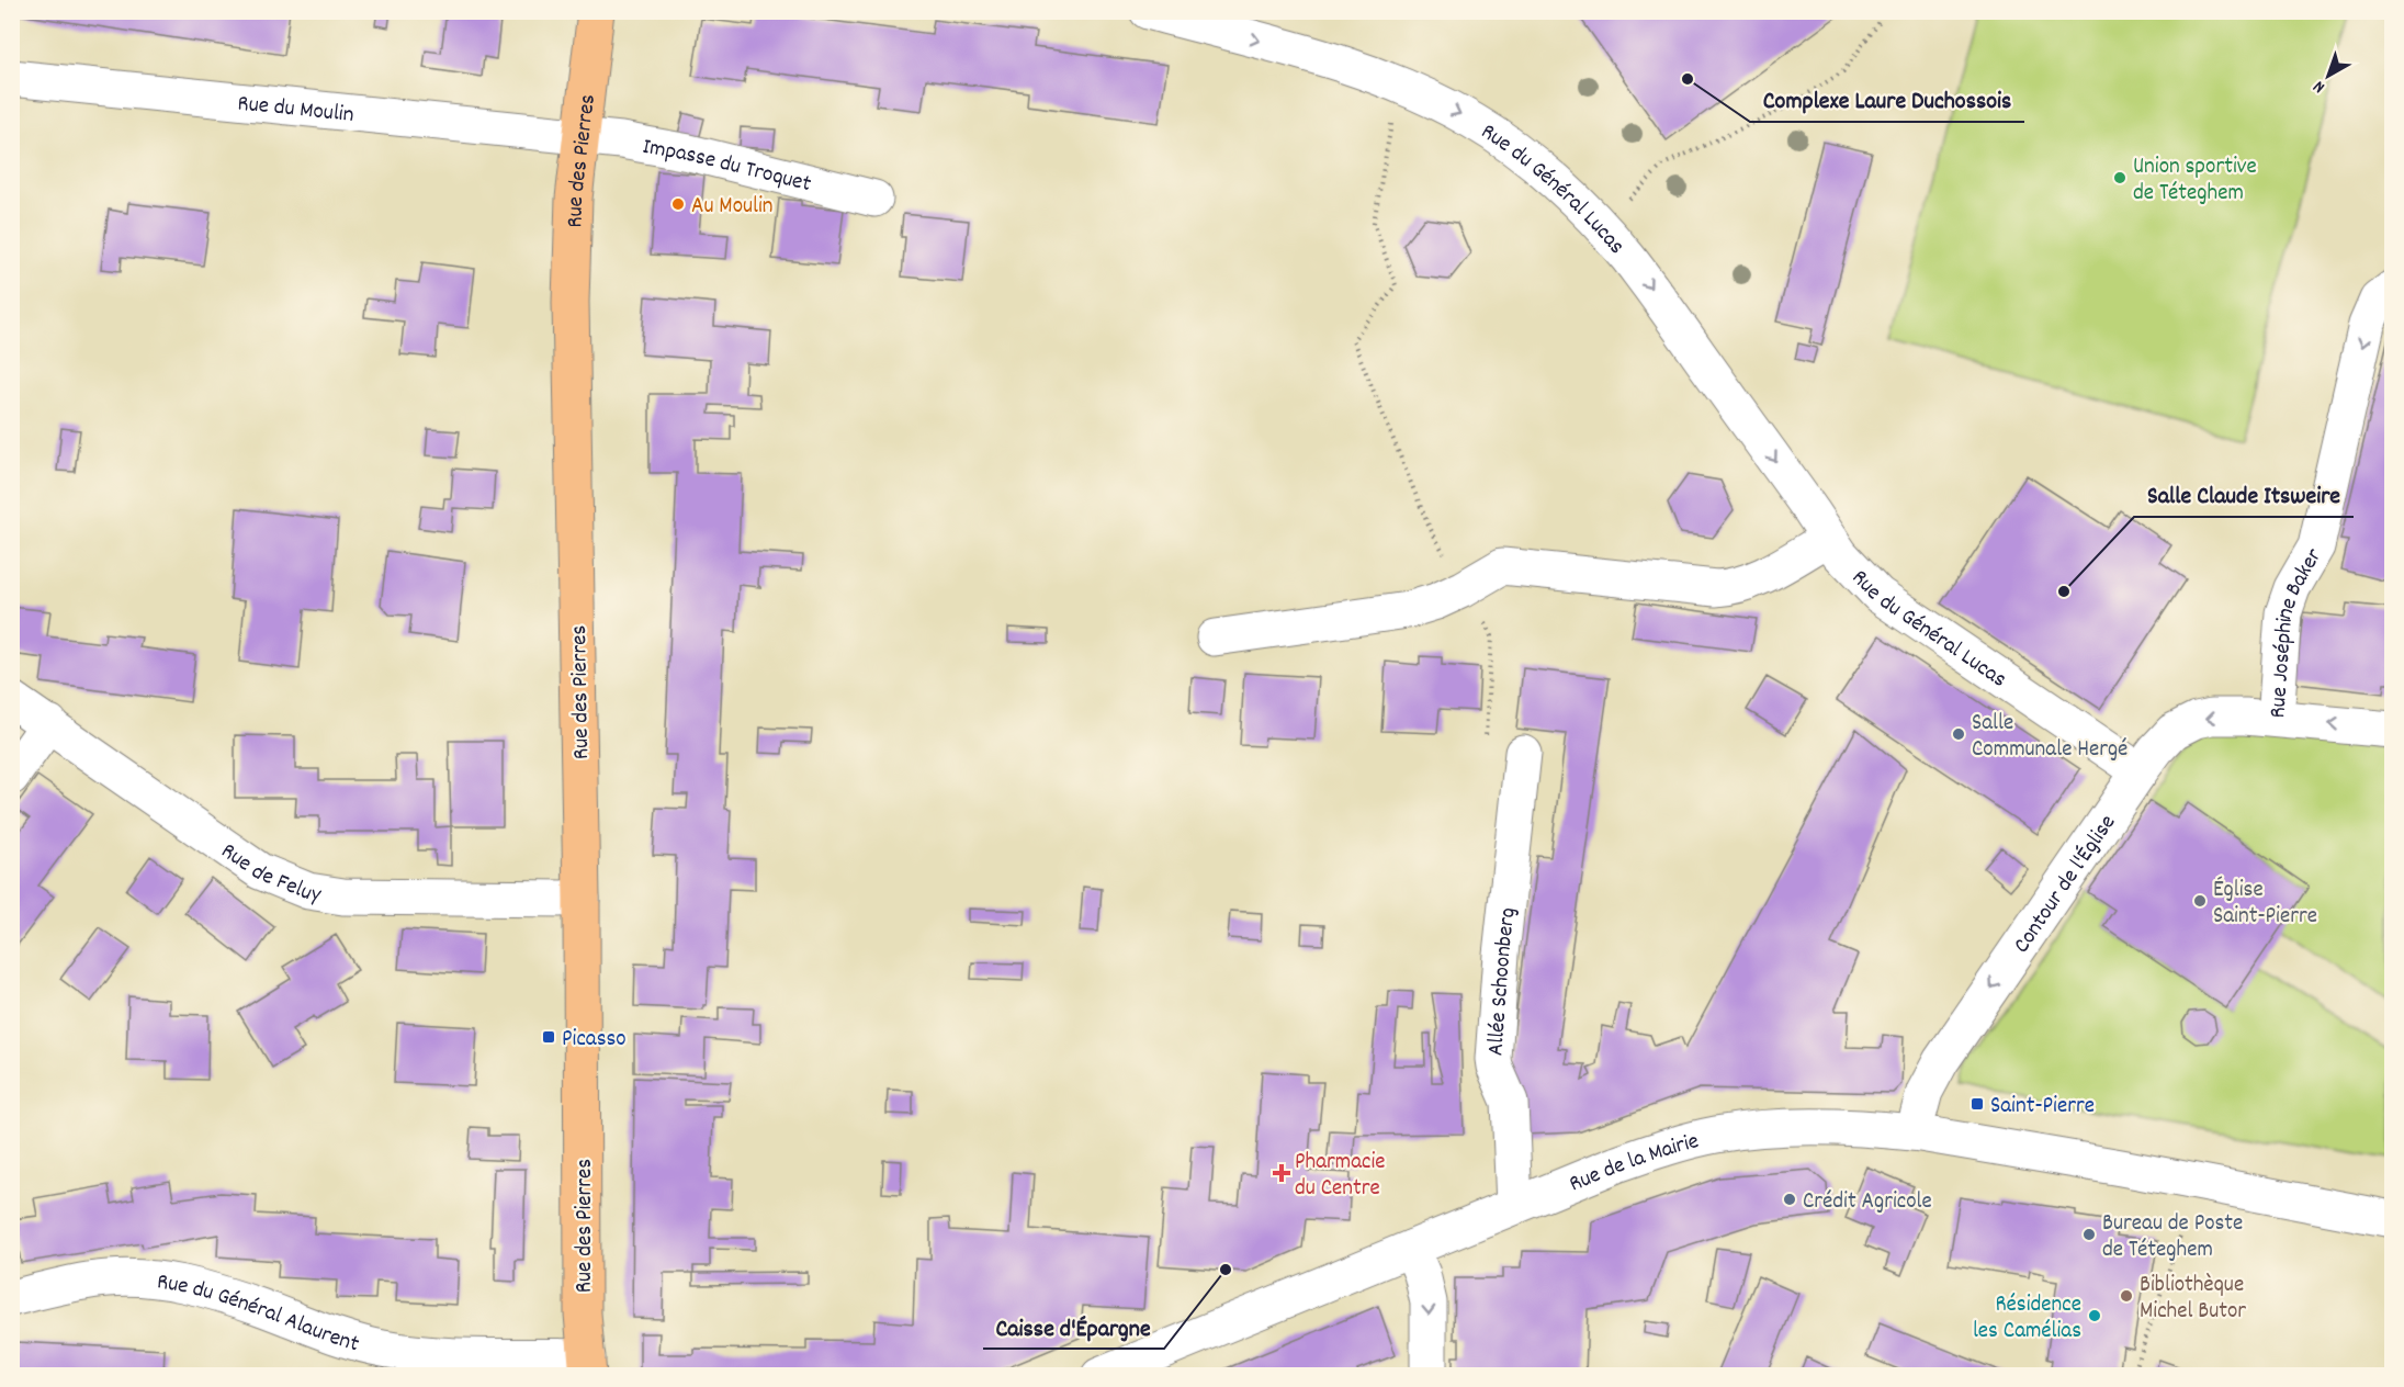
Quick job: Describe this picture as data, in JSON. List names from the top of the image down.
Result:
{
  "streets": {
    "main road": ["Rue des Pierres"],
    "street": [
      "Rue du Moulin",
      "Impasse du Troquet",
      "Rue du Général Lucas",
      "Rue Joséphine Baker",
      "Rue de Feluy",
      "Contour de l'Église",
      "Allée Schoonberg",
      "Rue de la Mairie",
      "Rue du Général Alaurent"
    ]
  },
  "crossings": [
    ["Rue du Moulin", "Rue des Pierres"],
    ["Rue du Moulin", "Impasse du Troquet"],
    ["Rue des Pierres", "Impasse du Troquet"],
    ["Rue des Pierres", "Rue de Feluy"],
    ["Rue des Pierres", "Rue du Général Alaurent"],
    ["Rue du Général Lucas", "Contour de l'Église"],
    ["Rue Joséphine Baker", "Contour de l'Église"],
    ["Contour de l'Église", "Rue de la Mairie"],
    ["Allée Schoonberg", "Rue de la Mairie"]
  ],
  "one_way": ["Rue du Général Lucas", "Rue Joséphine Baker", "Contour de l'Église"],
  "places": {
    "other": [
      "Complexe Laure Duchossois",
      "Union sportive de Téteghem",
      "Au Moulin",
      "Salle Claude Itsweire",
      "Salle Communale Hergé",
      "Église Saint-Pierre",
      "Crédit Agricole",
      "Bureau de Poste de Téteghem",
      "Caisse d'Épargne",
      "Bibliothèque Michel Butor",
      "Résidence les Camélias"
    ],
    "transit": ["Picasso", "Saint-Pierre"],
    "health": ["Pharmacie du Centre"]
  },
  "north": "bottom left"
}
